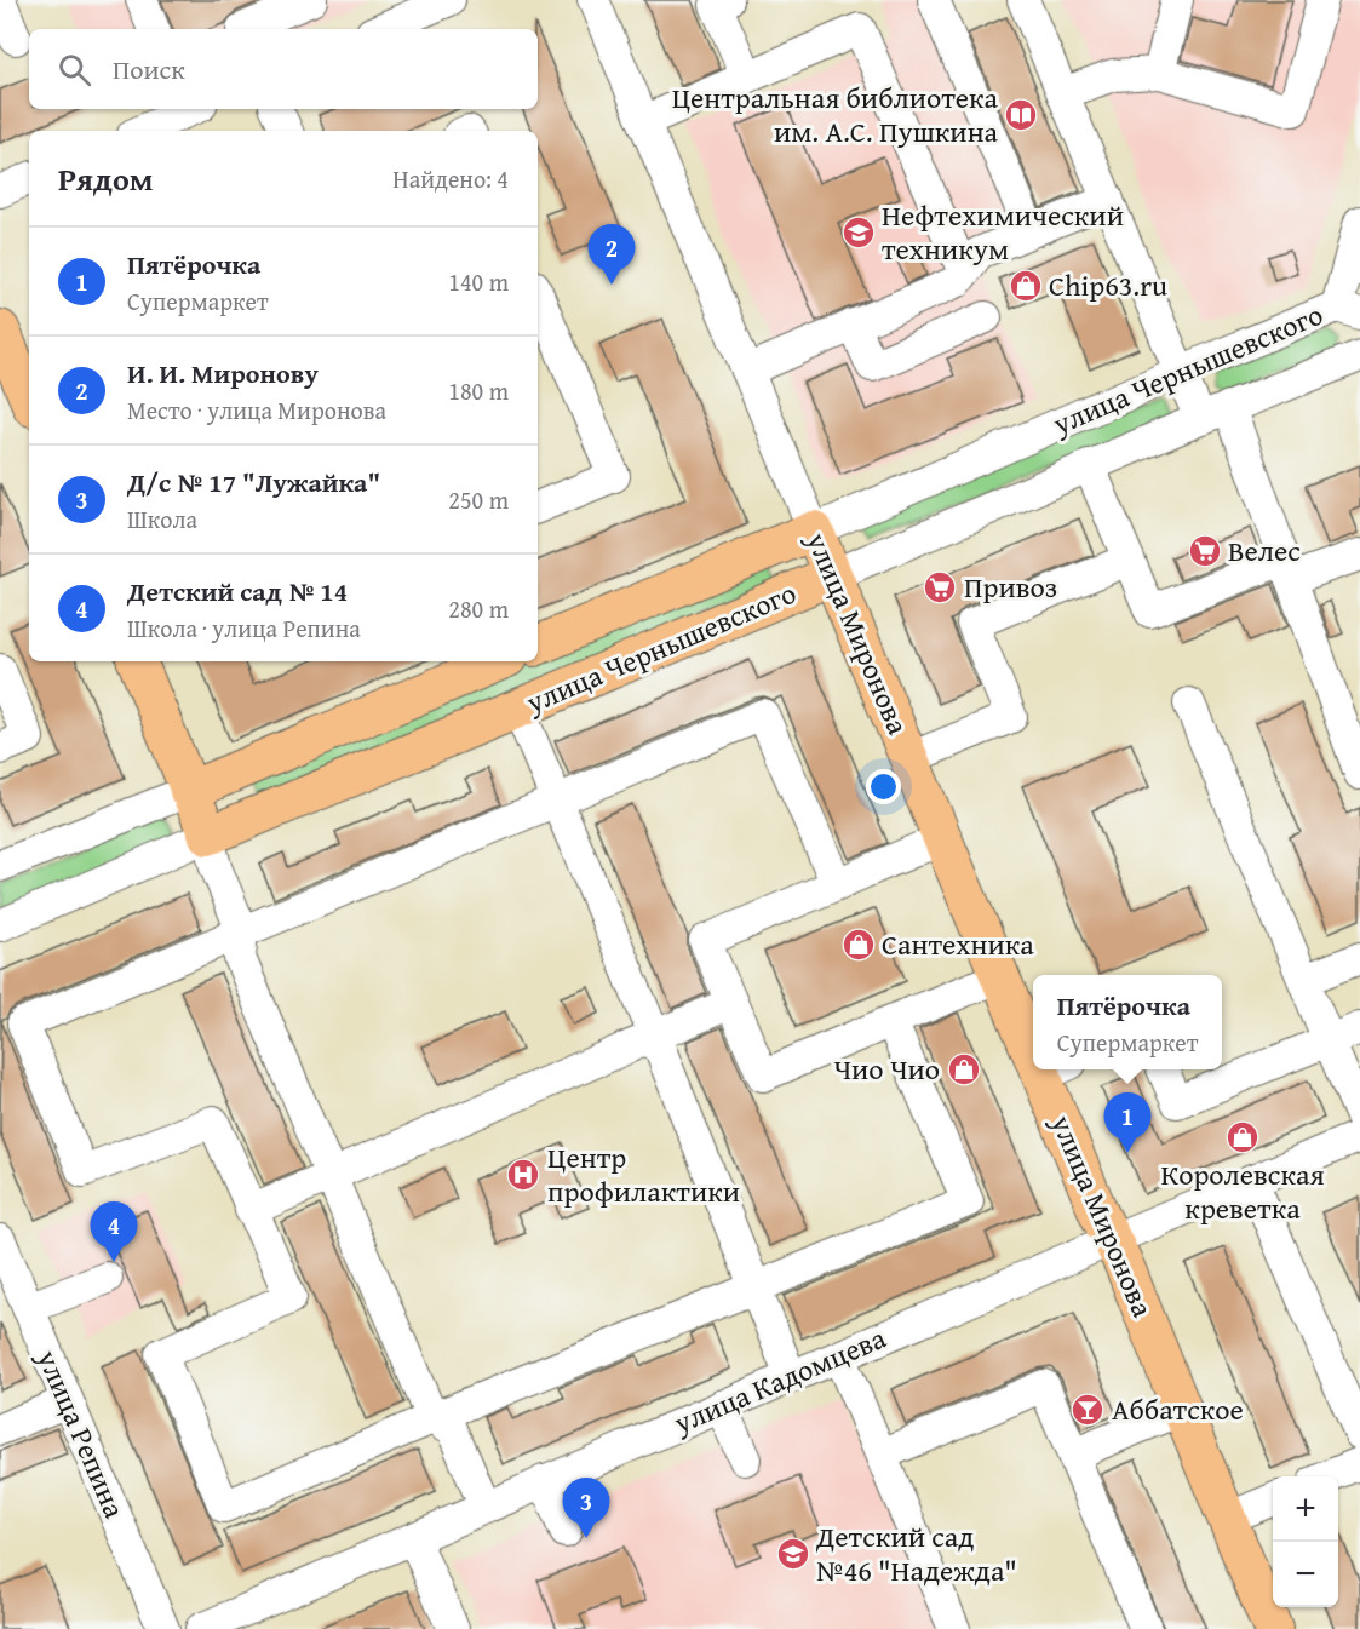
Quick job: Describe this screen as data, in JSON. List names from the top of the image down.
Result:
{
  "streets": {
    "main road": ["улица Чернышевского", "улица Миронова"],
    "street": ["улица Кадомцева", "улица Репина"]
  },
  "crossings": [
    ["улица Чернышевского", "улица Миронова"],
    ["улица Миронова", "улица Кадомцева"]
  ],
  "places": {
    "library": ["Центральная библиотека им. А.С. Пушкина"],
    "school or university": ["Нефтехимический техникум", "Детский сад №46 \"Надежда\""],
    "shop": [
      "Chip63.ru",
      "Сантехника",
      "Чио Чио",
      "Королевская креветка"
    ],
    "supermarket": ["Велес", "Привоз"],
    "hospital": ["Центр профилактики"],
    "bar": ["Аббатское"]
  },
  "page": {
    "search": "Поиск",
    "heading": ["Рядом", "Найдено: 4"],
    "pins": [
      "2",
      "1",
      "4",
      "3"
    ],
    "list": [
      {
        "mark": "1",
        "name": "Пятёрочка",
        "note": "Супермаркет",
        "value": "140 m"
      },
      {
        "mark": "2",
        "name": "И. И. Миронову",
        "note": "Место · улица Миронова",
        "value": "180 m"
      },
      {
        "mark": "3",
        "name": "Д/с № 17 \"Лужайка\"",
        "note": "Школа",
        "value": "250 m"
      },
      {
        "mark": "4",
        "name": "Детский сад № 14",
        "note": "Школа · улица Репина",
        "value": "280 m"
      }
    ],
    "popup": ["Пятёрочка", "Супермаркет"],
    "map_buttons": ["+", "−"]
  }
}
